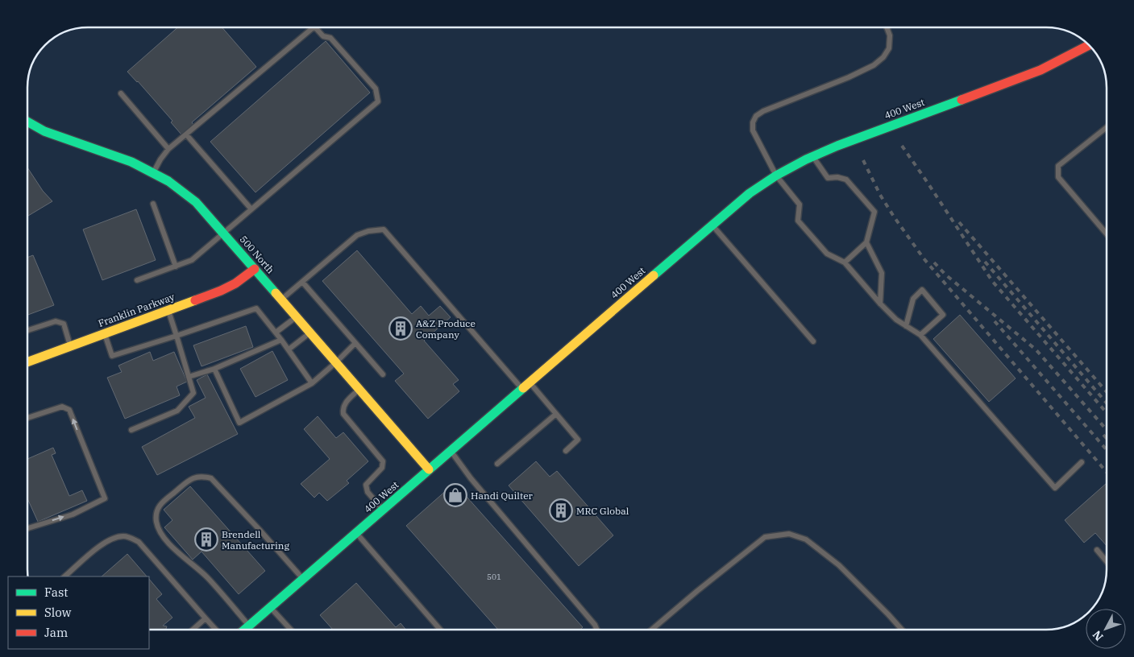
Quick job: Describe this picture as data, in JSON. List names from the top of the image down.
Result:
{
  "streets": {
    "street": ["400 West", "500 North", "Franklin Parkway"]
  },
  "crossings": [
    ["400 West", "500 North"],
    ["500 North", "Franklin Parkway"]
  ],
  "places": {
    "building": ["A&Z Produce Company", "MRC Global", "Brendell Manufacturing"],
    "shop": ["Handi Quilter"]
  },
  "house_numbers": ["501"],
  "legend": ["Fast", "Slow", "Jam"],
  "north": "bottom left"
}
